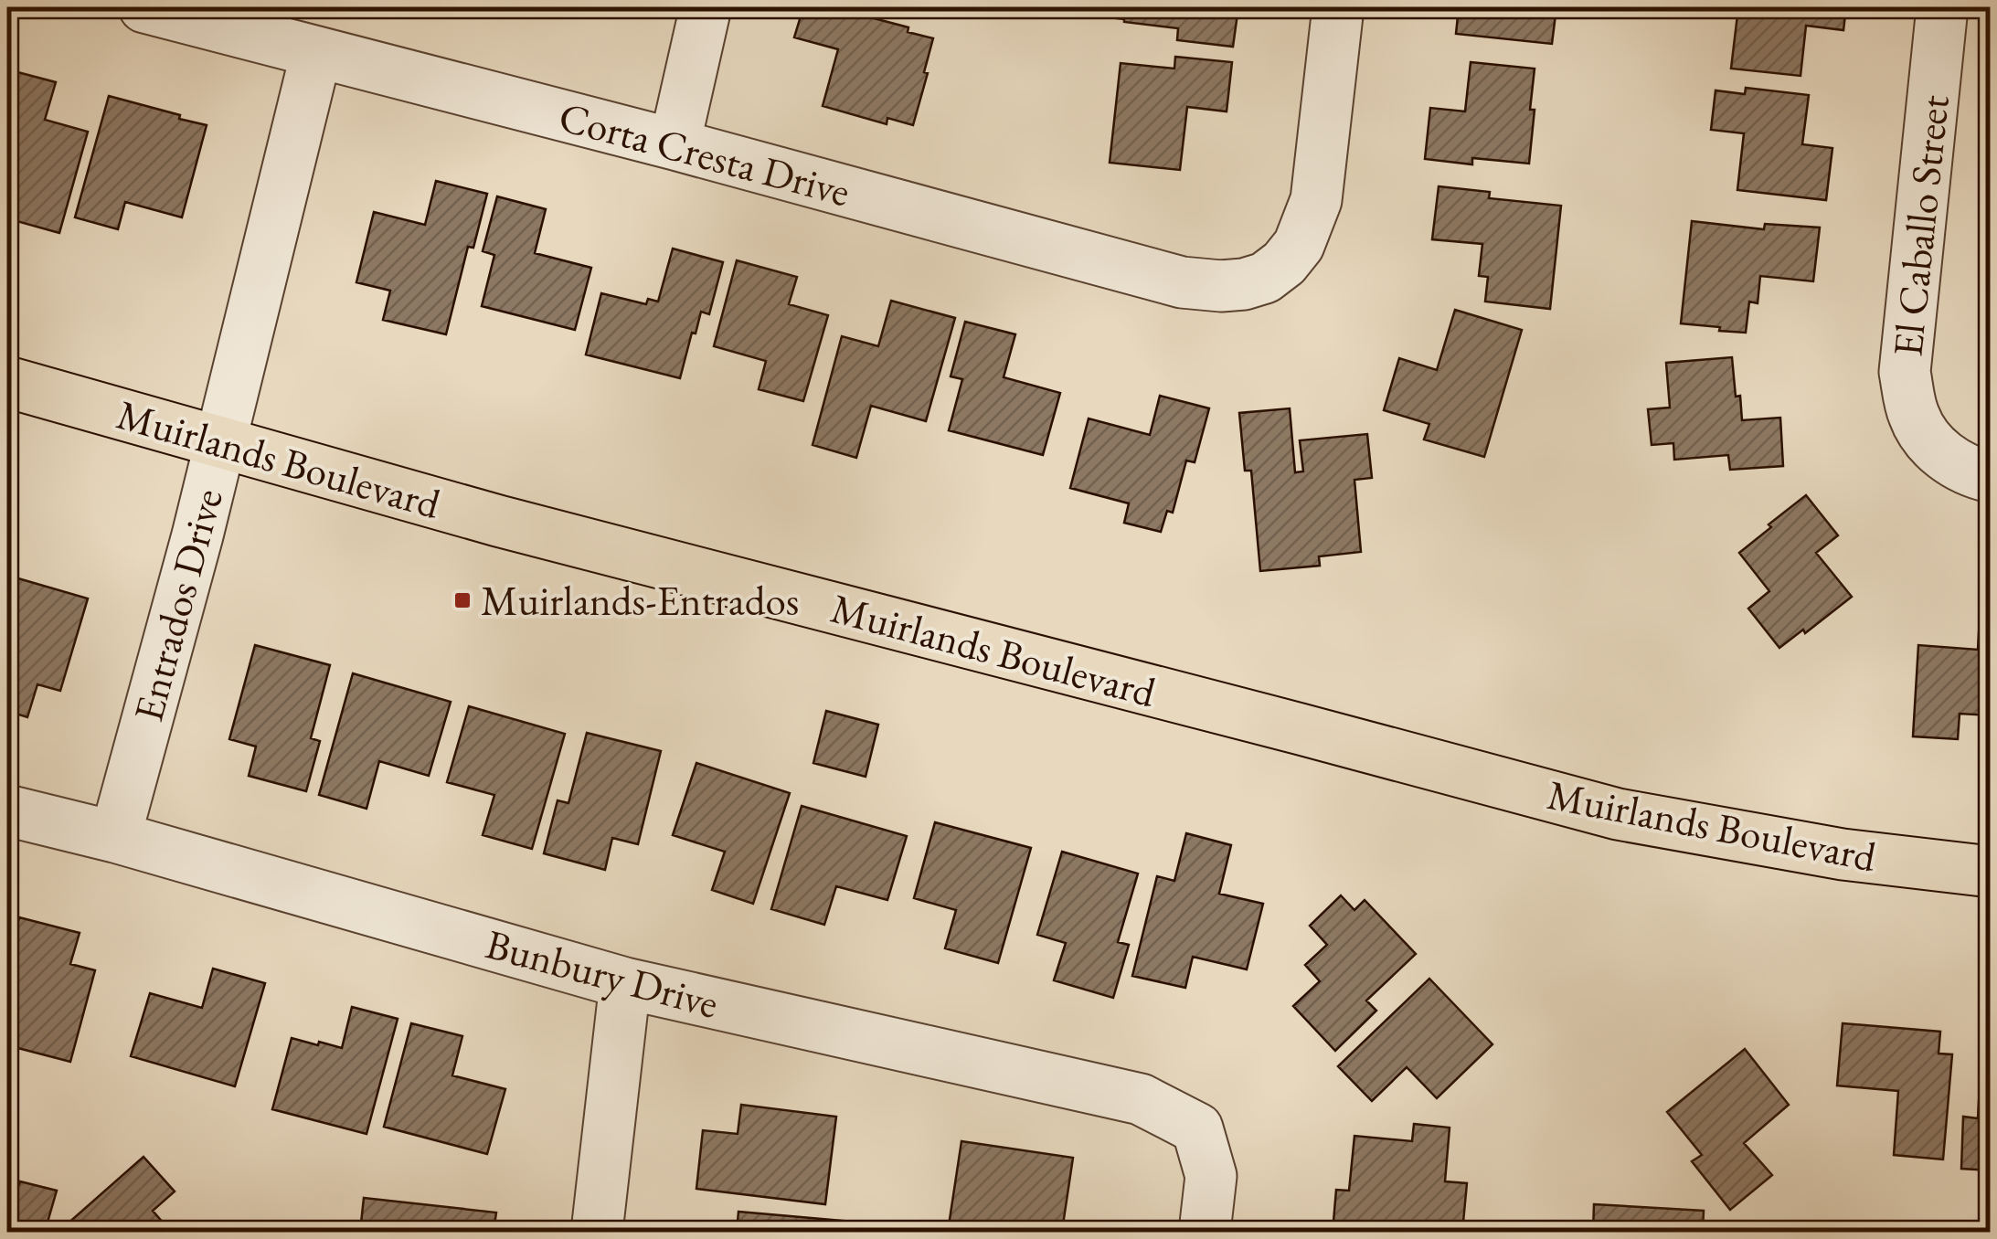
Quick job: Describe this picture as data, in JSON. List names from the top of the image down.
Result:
{
  "streets": {
    "main road": ["Muirlands Boulevard"],
    "street": [
      "Corta Cresta Drive",
      "El Caballo Street",
      "Entrados Drive",
      "Bunbury Drive"
    ]
  },
  "crossings": [
    ["Corta Cresta Drive", "Entrados Drive"],
    ["Muirlands Boulevard", "Entrados Drive"],
    ["Entrados Drive", "Bunbury Drive"]
  ],
  "places": {
    "transit": ["Muirlands-Entrados"]
  }
}
